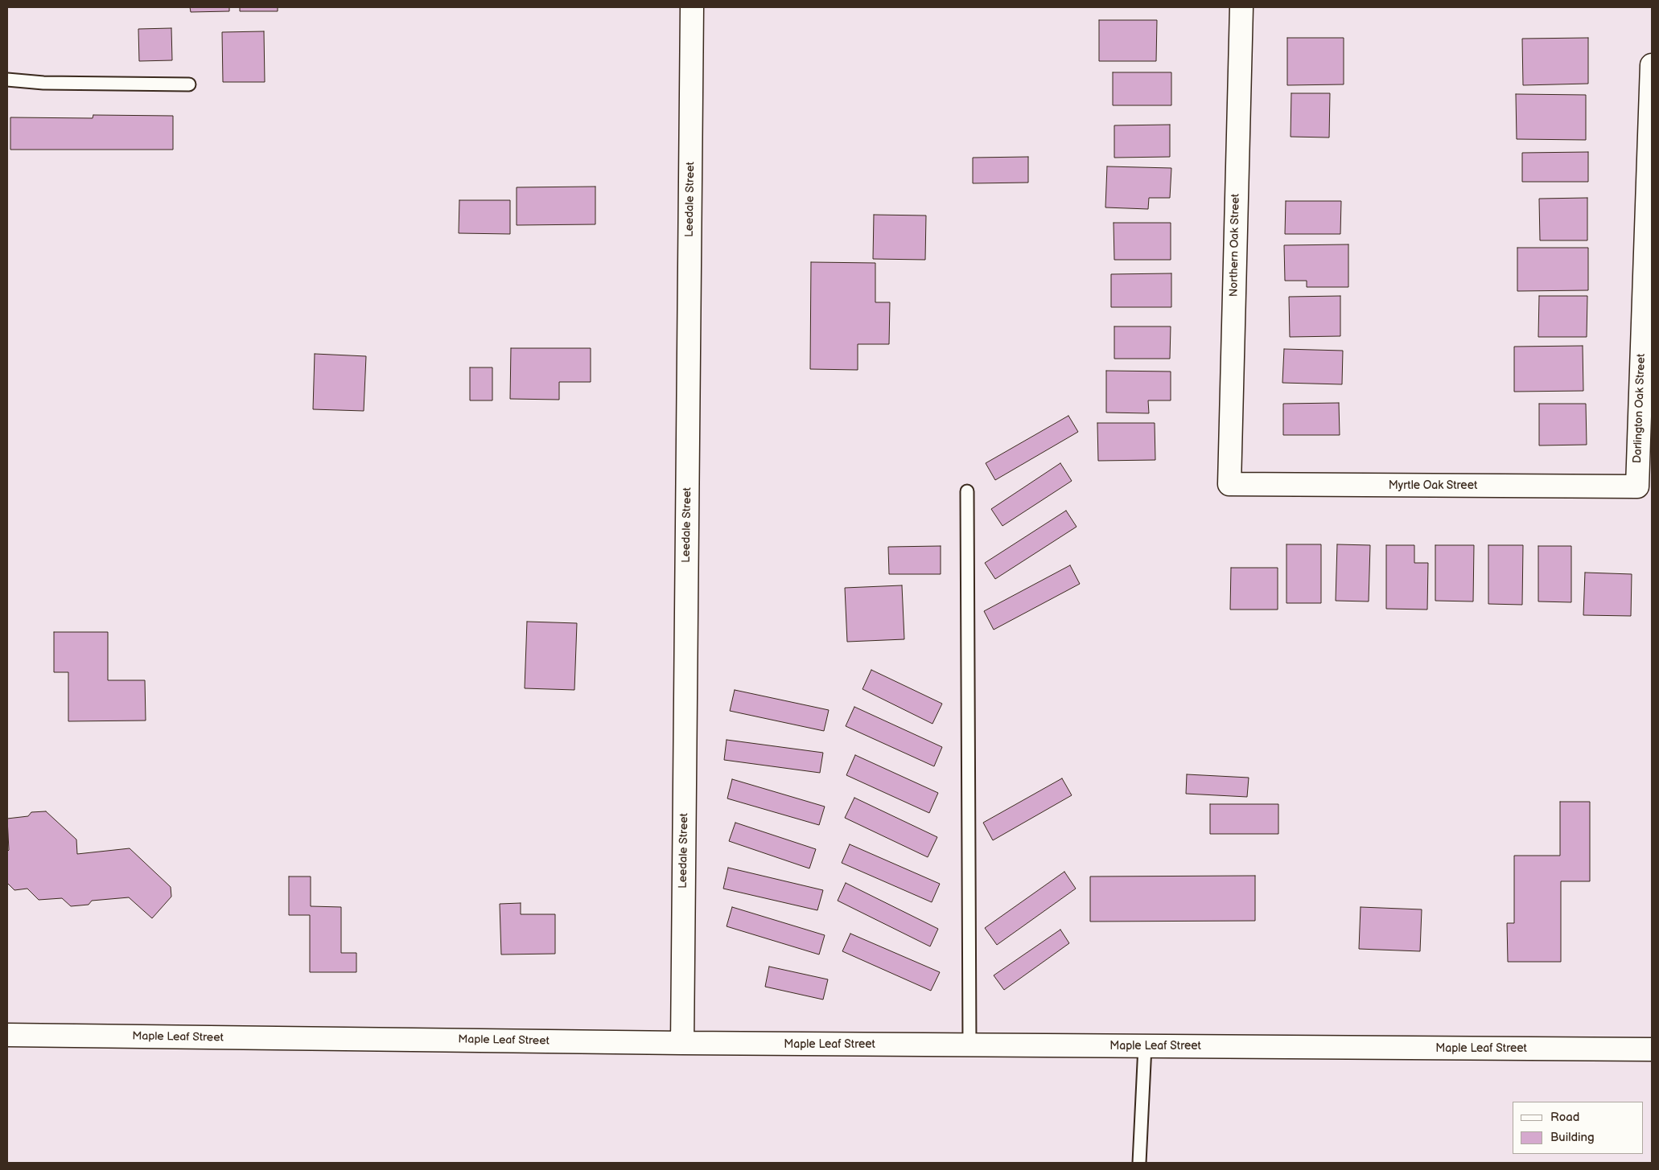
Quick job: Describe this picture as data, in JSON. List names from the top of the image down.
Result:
{
  "streets": {
    "street": [
      "Leedale Street",
      "Northern Oak Street",
      "Darlington Oak Street",
      "Myrtle Oak Street",
      "Maple Leaf Street"
    ]
  },
  "crossings": [
    ["Leedale Street", "Maple Leaf Street"],
    ["Northern Oak Street", "Myrtle Oak Street"],
    ["Darlington Oak Street", "Myrtle Oak Street"]
  ],
  "legend": ["Road", "Building"]
}
